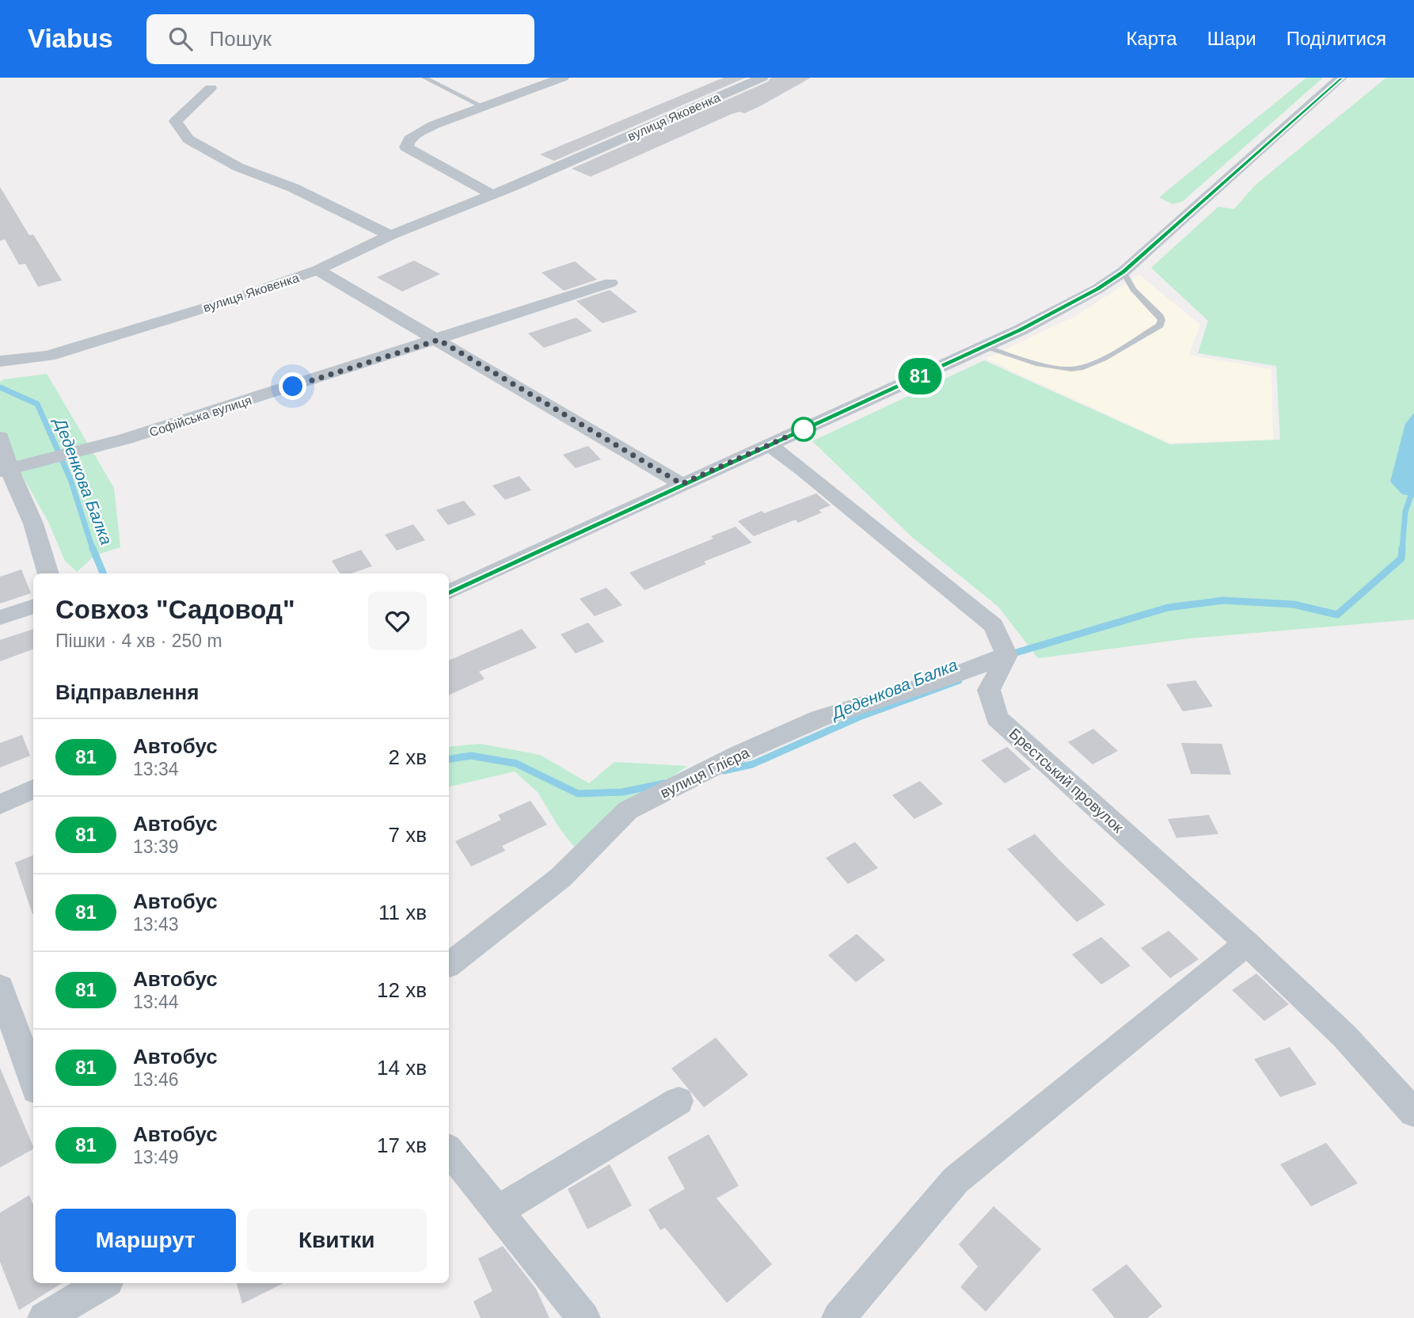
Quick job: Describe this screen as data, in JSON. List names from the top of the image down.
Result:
{
  "streets": {
    "street": [
      "вулиця Яковенка",
      "Софійська вулиця",
      "вулиця Глієра",
      "Брестський провулок"
    ]
  },
  "crossings": [
    ["вулиця Глієра", "Брестський провулок"]
  ],
  "water": ["Деденкова Балка"],
  "lines": ["bus line 81"],
  "page": {
    "header": "Viabus",
    "search": "Пошук",
    "nav": ["Карта", "Шари", "Поділитися"],
    "on_map": "81",
    "heading": [
      ["Совхоз \"Садовод\"", "Пішки · 4 хв · 250 m"],
      "Відправлення"
    ],
    "list": [
      {
        "mark": "81",
        "name": "Автобус",
        "note": "13:34",
        "value": "2 хв"
      },
      {
        "mark": "81",
        "name": "Автобус",
        "note": "13:39",
        "value": "7 хв"
      },
      {
        "mark": "81",
        "name": "Автобус",
        "note": "13:43",
        "value": "11 хв"
      },
      {
        "mark": "81",
        "name": "Автобус",
        "note": "13:44",
        "value": "12 хв"
      },
      {
        "mark": "81",
        "name": "Автобус",
        "note": "13:46",
        "value": "14 хв"
      },
      {
        "mark": "81",
        "name": "Автобус",
        "note": "13:49",
        "value": "17 хв"
      }
    ],
    "buttons": ["Маршрут", "Квитки"]
  }
}
